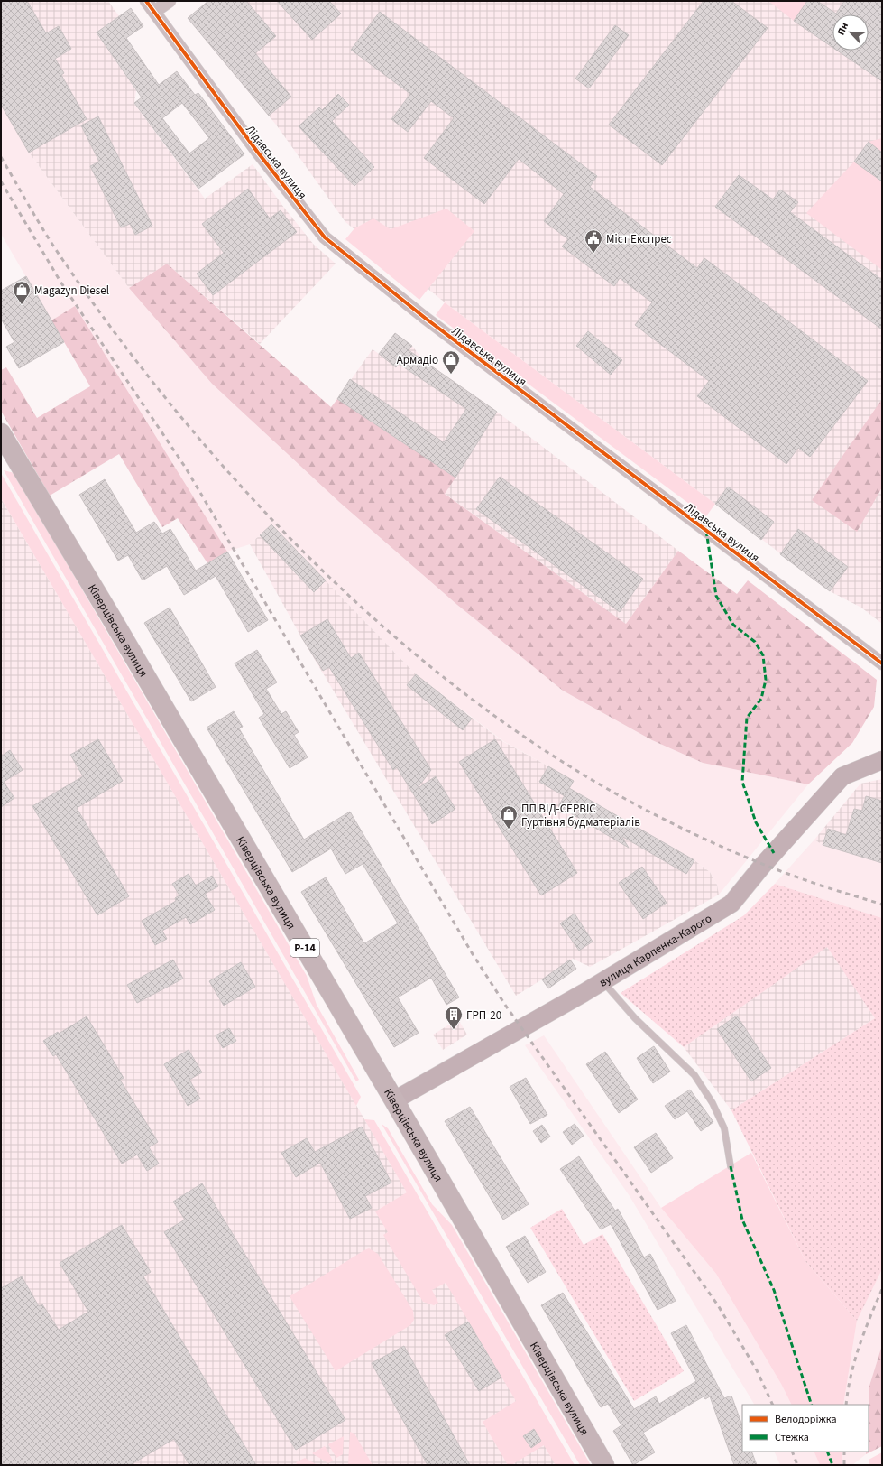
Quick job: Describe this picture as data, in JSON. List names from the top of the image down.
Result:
{
  "streets": {
    "main road": ["Ківерцівська вулиця", "Р-14", "вулиця Карпенка-Карого"],
    "street": ["Лідавська вулиця"]
  },
  "crossings": [
    ["Ківерцівська вулиця", "вулиця Карпенка-Карого"]
  ],
  "places": {
    "public building": ["Міст Експрес"],
    "shop": ["Magazyn Diesel", "Армадіо", "ПП ВІД-СЕРВІС Гуртівня будматеріалів"],
    "building": ["ГРП-20"]
  },
  "legend": ["Велодоріжка", "Стежка"],
  "north": "top left"
}
